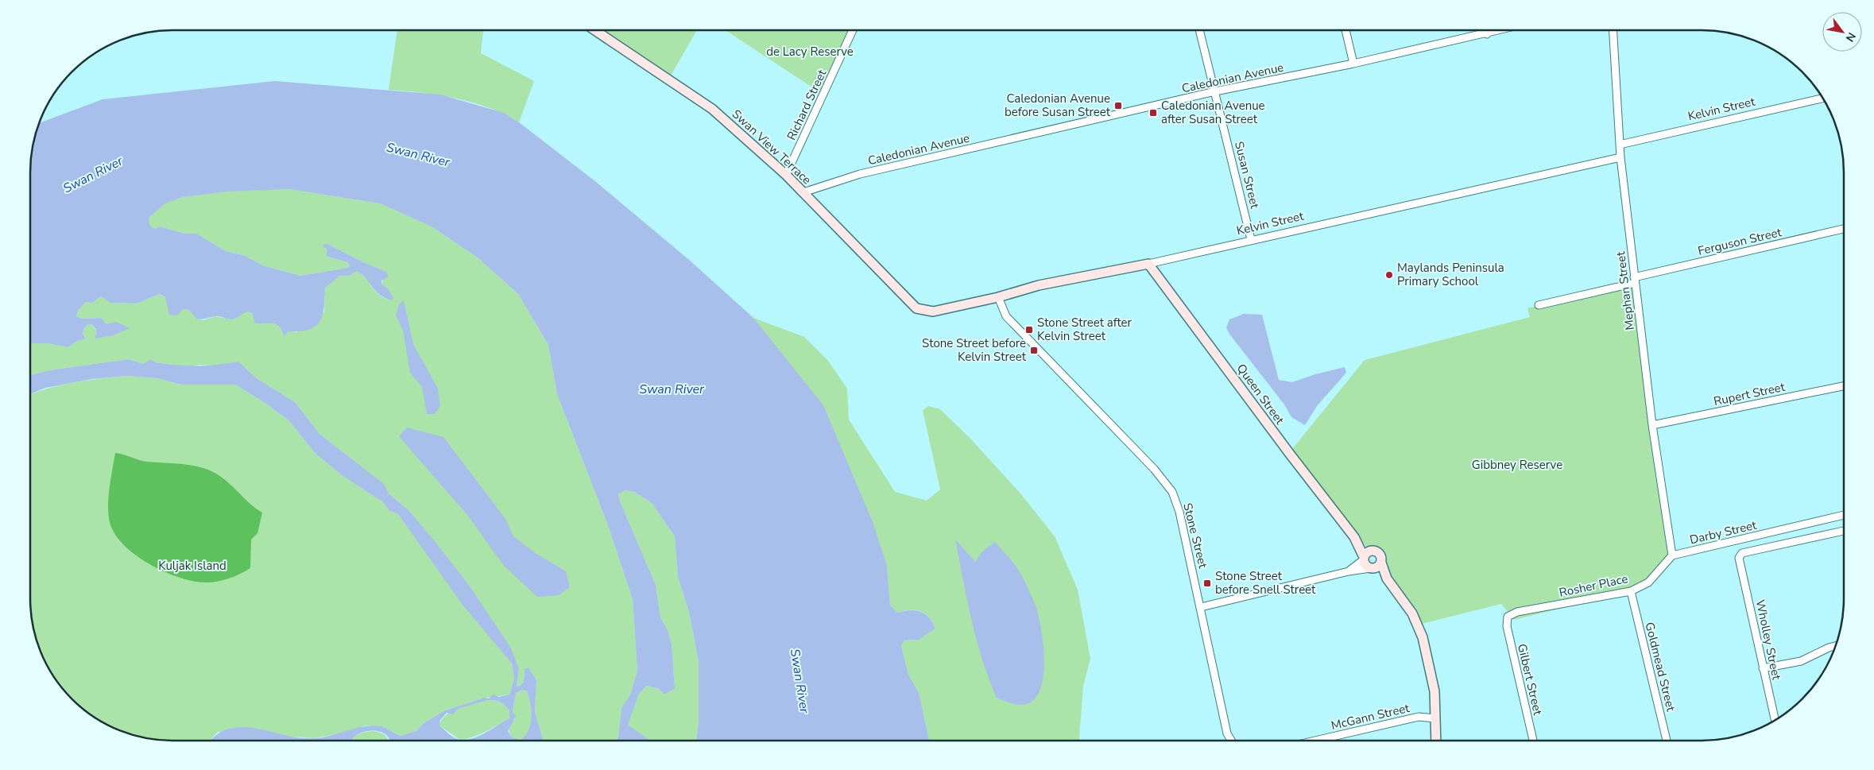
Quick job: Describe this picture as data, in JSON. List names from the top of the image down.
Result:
{
  "streets": {
    "street": [
      "Caledonian Avenue",
      "Richard Street",
      "Kelvin Street",
      "Swan View Terrace",
      "Susan Street",
      "Ferguson Street",
      "Mephan Street",
      "Queen Street",
      "Rupert Street",
      "Darby Street",
      "Stone Street",
      "Rosher Place",
      "Wholley Street",
      "Goldmead Street",
      "Gilbert Street",
      "McGann Street"
    ]
  },
  "crossings": [
    ["Caledonian Avenue", "Swan View Terrace"],
    ["Caledonian Avenue", "Susan Street"],
    ["Richard Street", "Swan View Terrace"],
    ["Kelvin Street", "Swan View Terrace"],
    ["Kelvin Street", "Susan Street"],
    ["Kelvin Street", "Mephan Street"],
    ["Kelvin Street", "Queen Street"],
    ["Kelvin Street", "Stone Street"],
    ["Ferguson Street", "Mephan Street"],
    ["Mephan Street", "Rupert Street"],
    ["Mephan Street", "Darby Street"],
    ["Mephan Street", "Rosher Place"],
    ["Darby Street", "Rosher Place"],
    ["Darby Street", "Wholley Street"],
    ["Rosher Place", "Goldmead Street"],
    ["Rosher Place", "Gilbert Street"]
  ],
  "water": ["Swan River"],
  "parks": ["de Lacy Reserve", "Gibbney Reserve", "Kuljak Island"],
  "places": {
    "transit": [
      "Caledonian Avenue before Susan Street",
      "Caledonian Avenue after Susan Street",
      "Stone Street after Kelvin Street",
      "Stone Street before Kelvin Street",
      "Stone Street before Snell Street"
    ],
    "other": ["Maylands Peninsula Primary School"]
  },
  "north": "bottom right"
}
